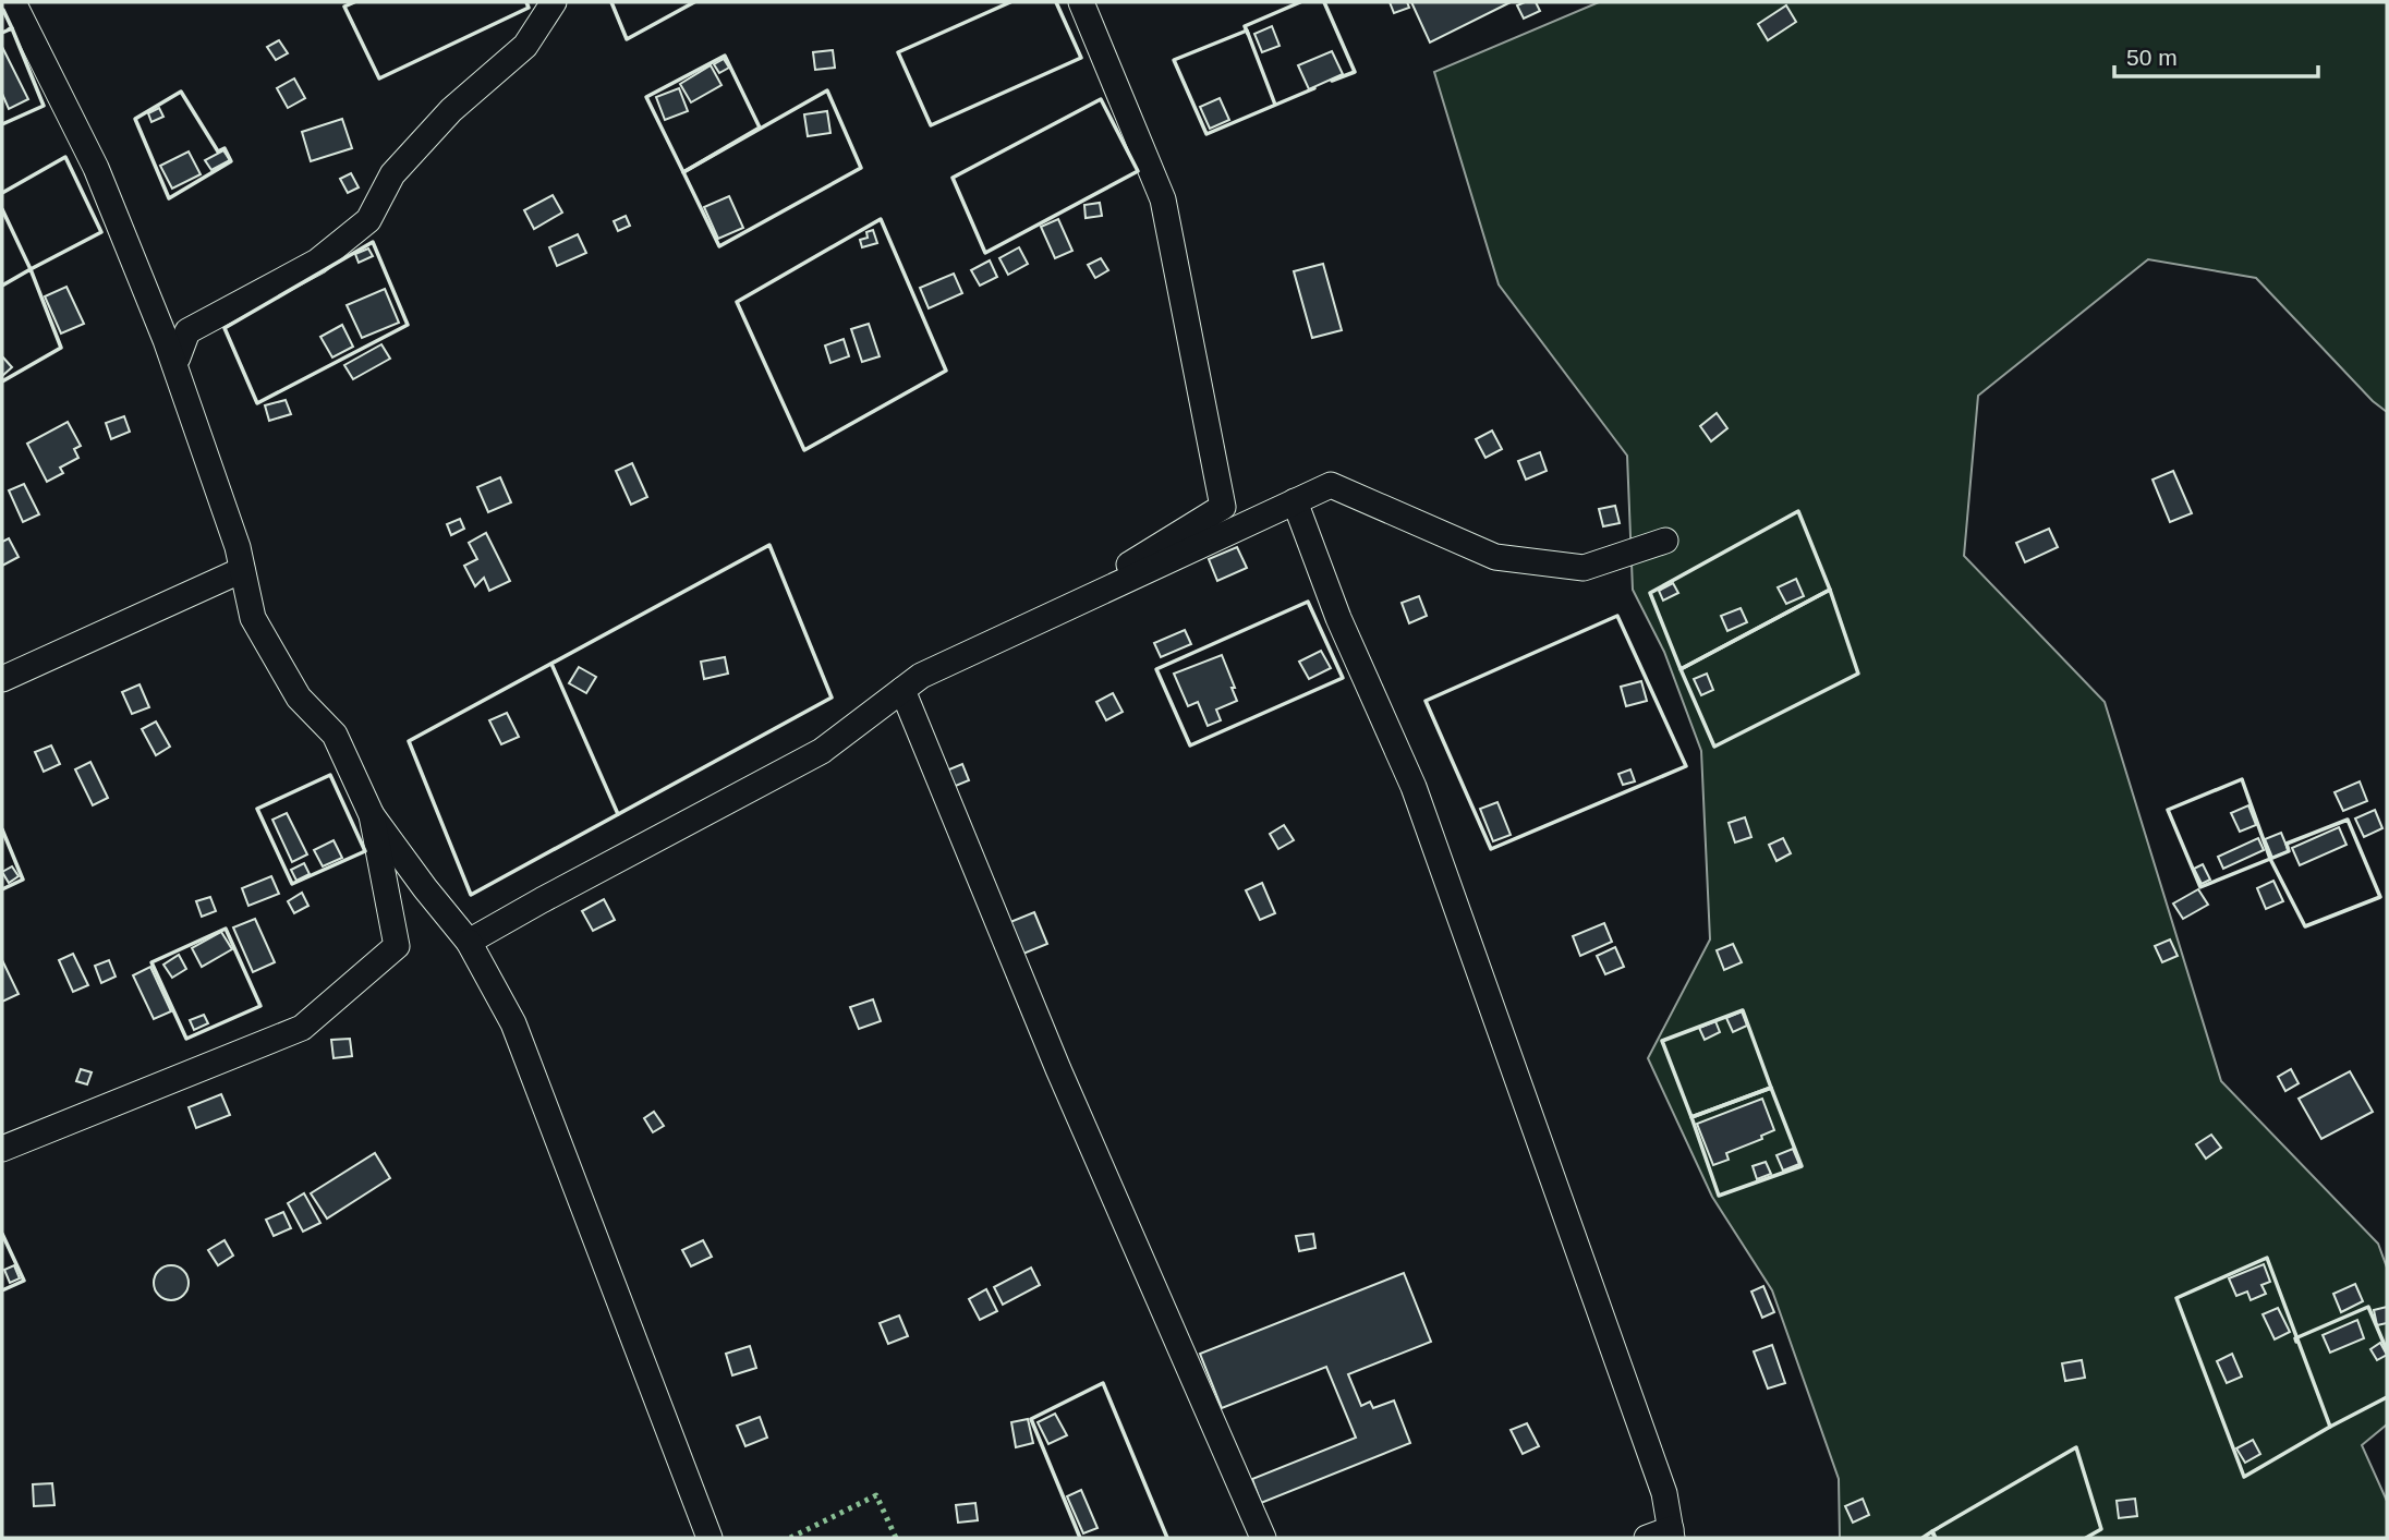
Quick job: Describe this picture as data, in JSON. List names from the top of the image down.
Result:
{
  "scale_bar": "50 m"
}
